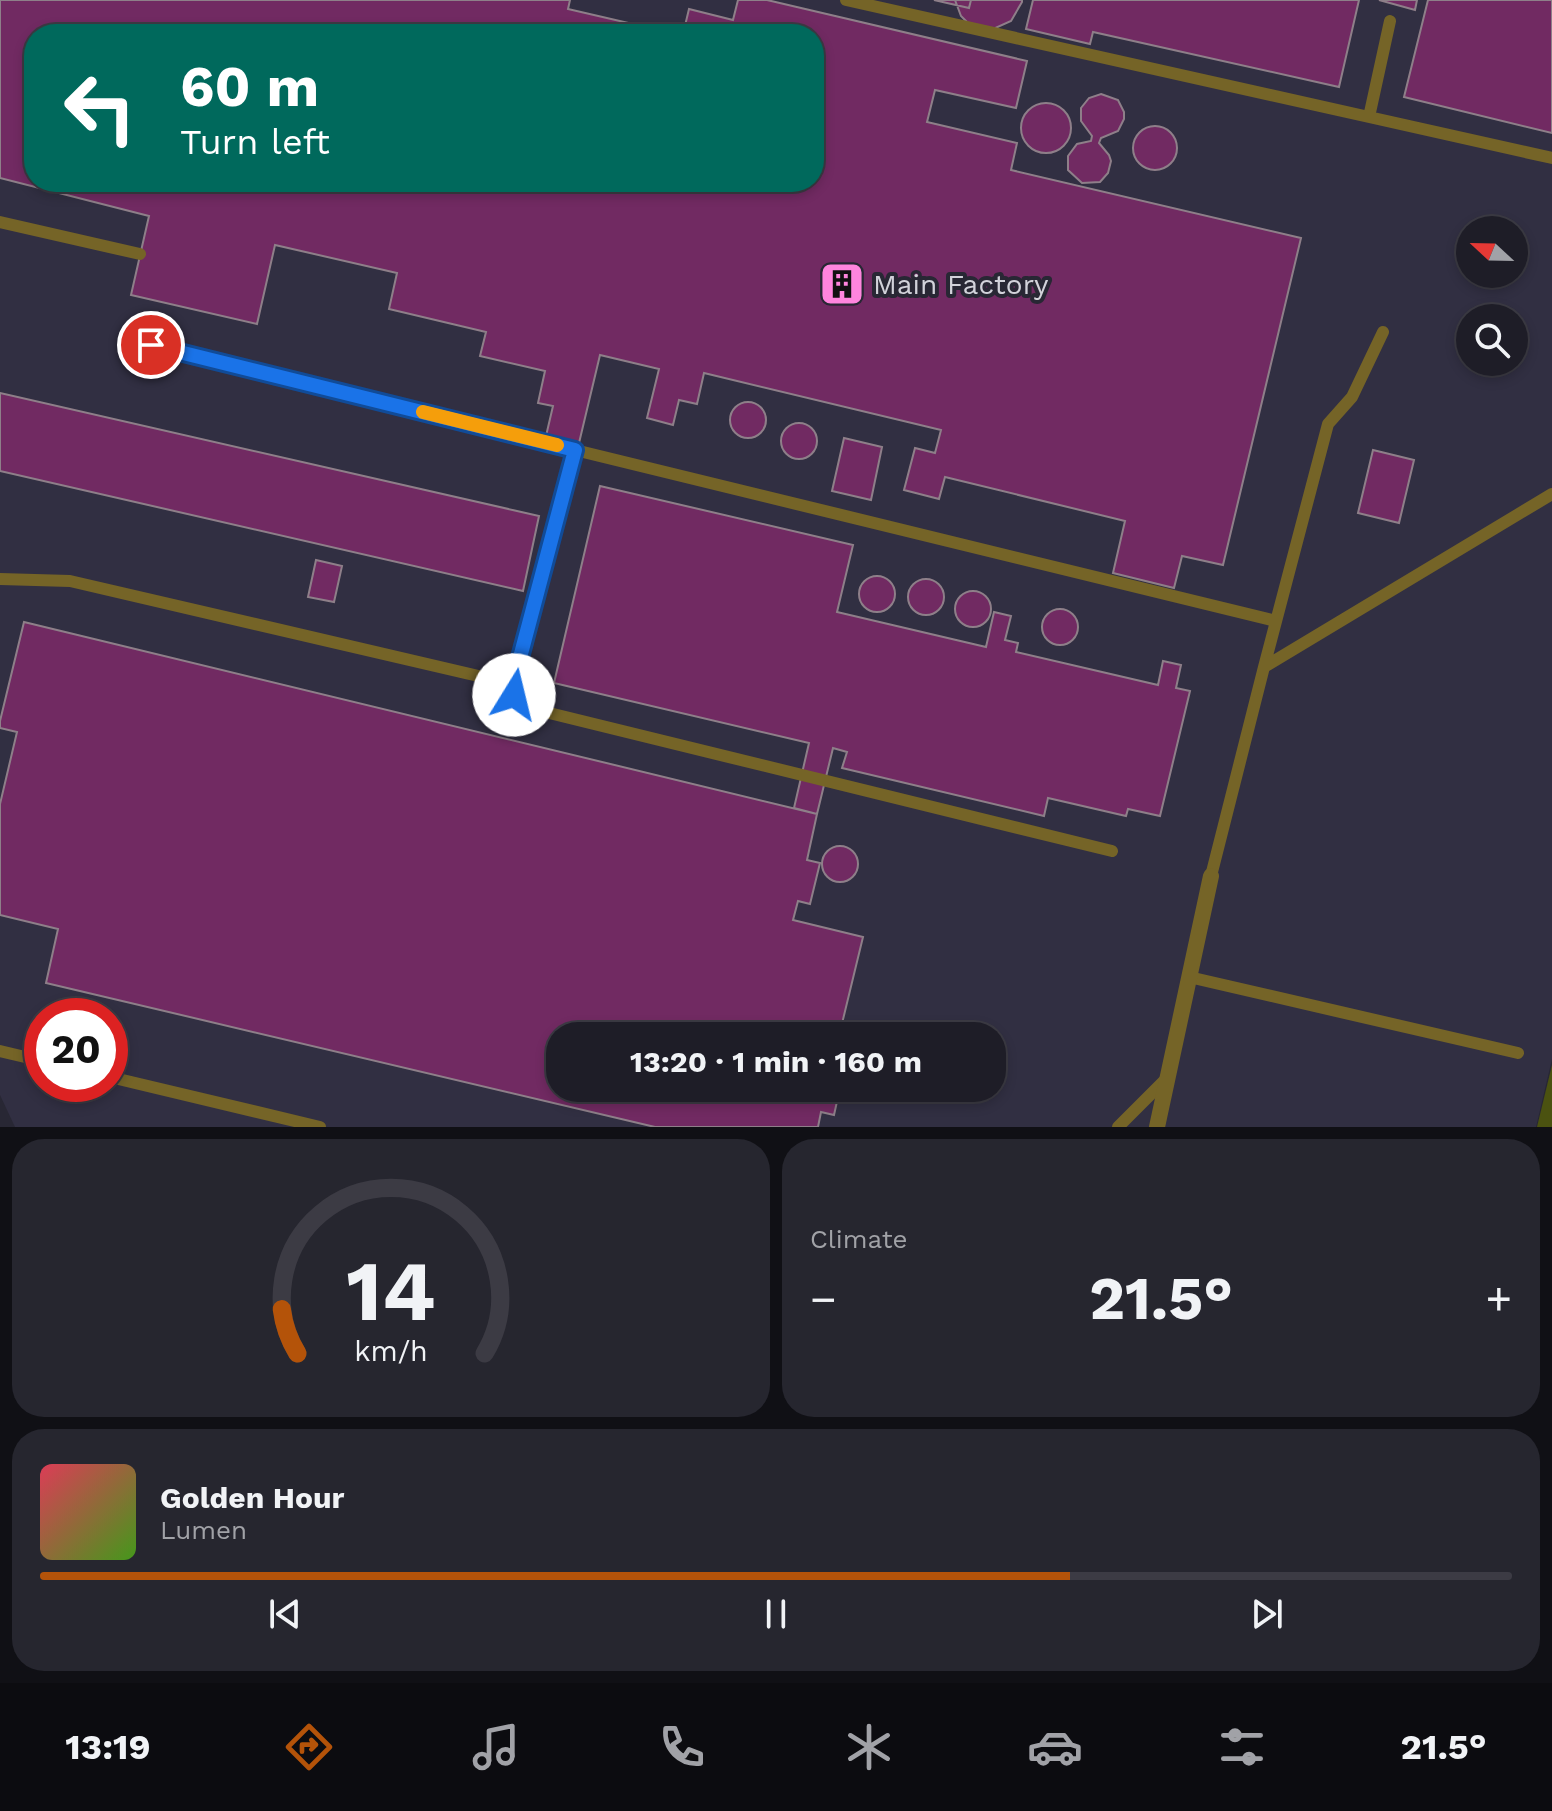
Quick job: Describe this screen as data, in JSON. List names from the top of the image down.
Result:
{
  "places": {
    "building": ["Main Factory"]
  },
  "north": "left",
  "page": {
    "turn": ["60 m", "Turn left"],
    "limit": "20",
    "trip": "13:20 · 1 min · 160 m",
    "tile": "Climate",
    "heat": ["−", "21.5°", "+"],
    "song": ["Golden Hour", "Lumen"],
    "tabs": ["13:19", "21.5°"],
    "gauge": ["14", "km/h"]
  }
}
